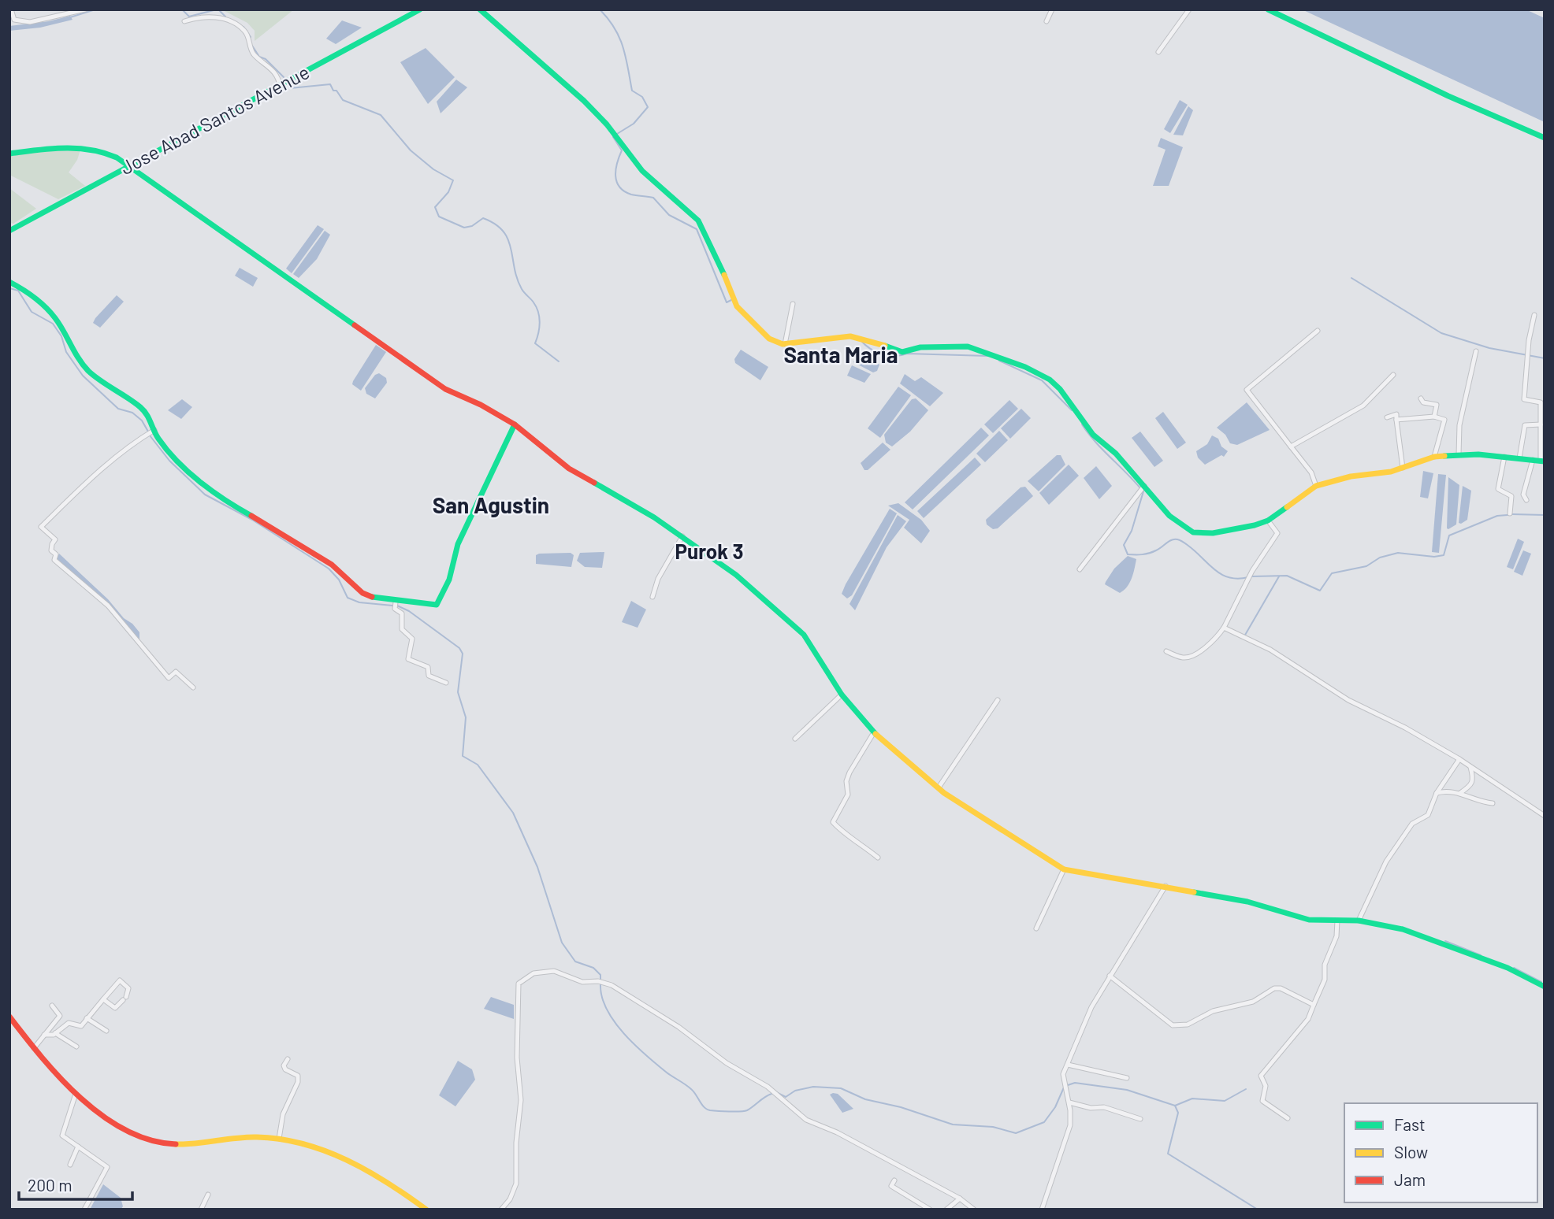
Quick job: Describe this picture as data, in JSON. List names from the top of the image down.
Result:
{
  "streets": {
    "main road": ["Jose Abad Santos Avenue"]
  },
  "districts": ["Santa Maria", "San Agustin", "Purok 3"],
  "legend": ["Fast", "Slow", "Jam"],
  "scale_bar": "200 m"
}
